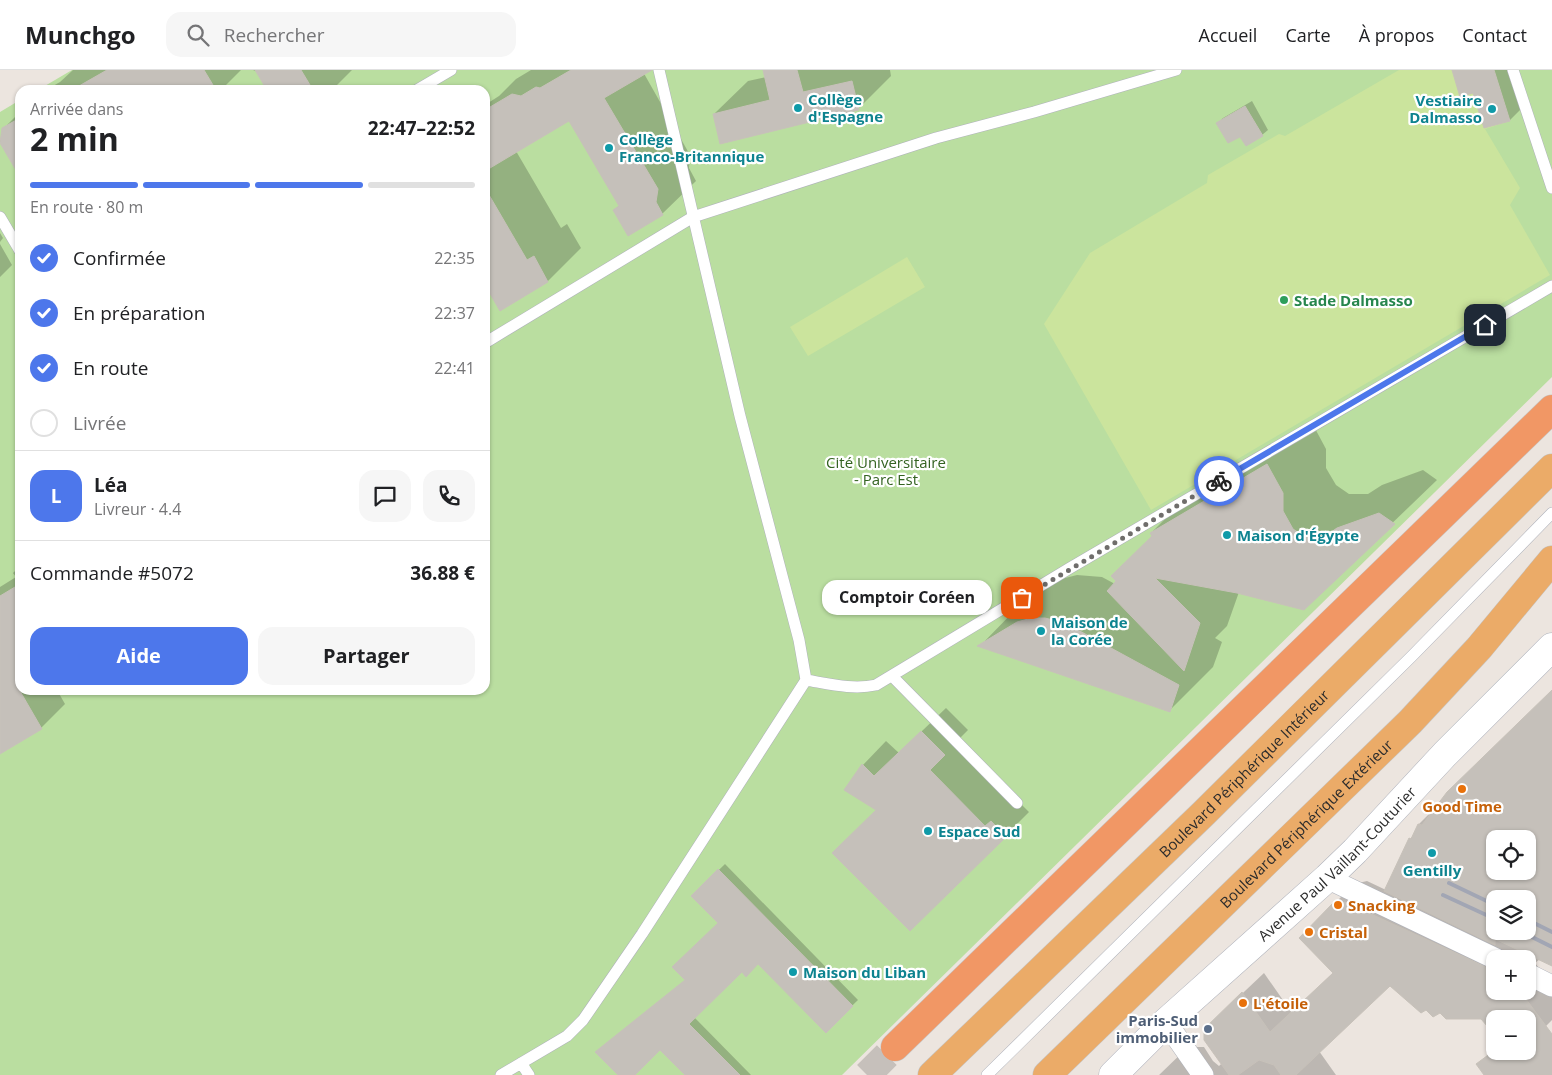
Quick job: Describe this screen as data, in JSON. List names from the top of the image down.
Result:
{
  "streets": {
    "highway": ["Boulevard Périphérique Intérieur", "Boulevard Périphérique Extérieur"],
    "main road": ["Avenue Paul Vaillant-Couturier"]
  },
  "parks": ["Cité Universitaire - Parc Est"],
  "places": [
    "Collège d'Espagne",
    "Vestiaire Dalmasso",
    "Collège Franco-Britannique",
    "Stade Dalmasso",
    "Maison d'Égypte",
    "Comptoir Coréen",
    "Maison de la Corée",
    "Good Time",
    "Espace Sud",
    "Gentilly",
    "Snacking",
    "Cristal",
    "Maison du Liban",
    "L'étoile",
    "Paris-Sud immobilier"
  ],
  "page": {
    "header": "Munchgo",
    "search": "Rechercher",
    "nav": [
      "Accueil",
      "Carte",
      "À propos",
      "Contact"
    ],
    "heading": ["2 min", "Arrivée dans", "22:47–22:52"],
    "panel": [
      "Léa",
      "Livreur · 4.4",
      "Commande #5072",
      "36.88 €"
    ],
    "bar": "En route · 80 m",
    "list": [
      ["Confirmée", "22:35"],
      ["En préparation", "22:37"],
      ["En route", "22:41"],
      "Livrée"
    ],
    "round": "L",
    "bubble": "Comptoir Coréen",
    "buttons": ["Aide", "Partager"],
    "map_buttons": ["+", "−"]
  }
}
